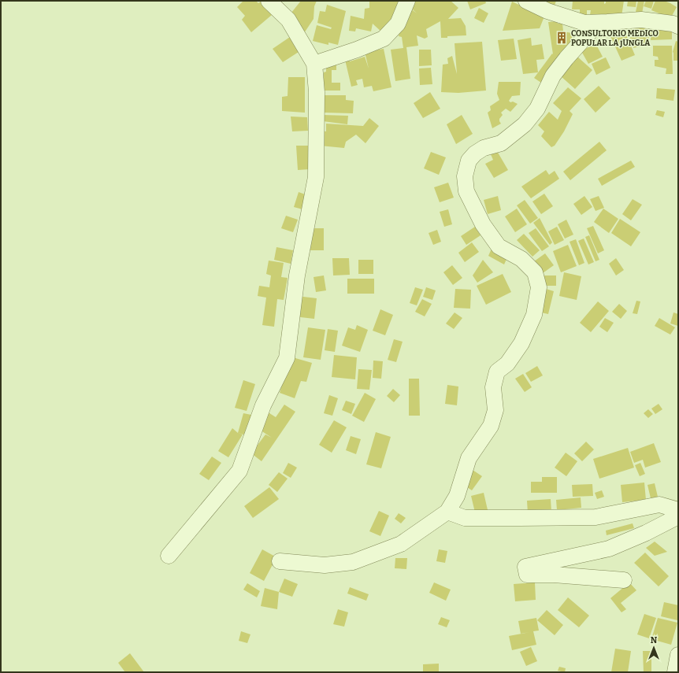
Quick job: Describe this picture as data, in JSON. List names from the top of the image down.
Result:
{
  "places": {
    "building": ["CONSULTORIO MEDICO POPULAR LA JUNGLA"]
  },
  "north": "top"
}
